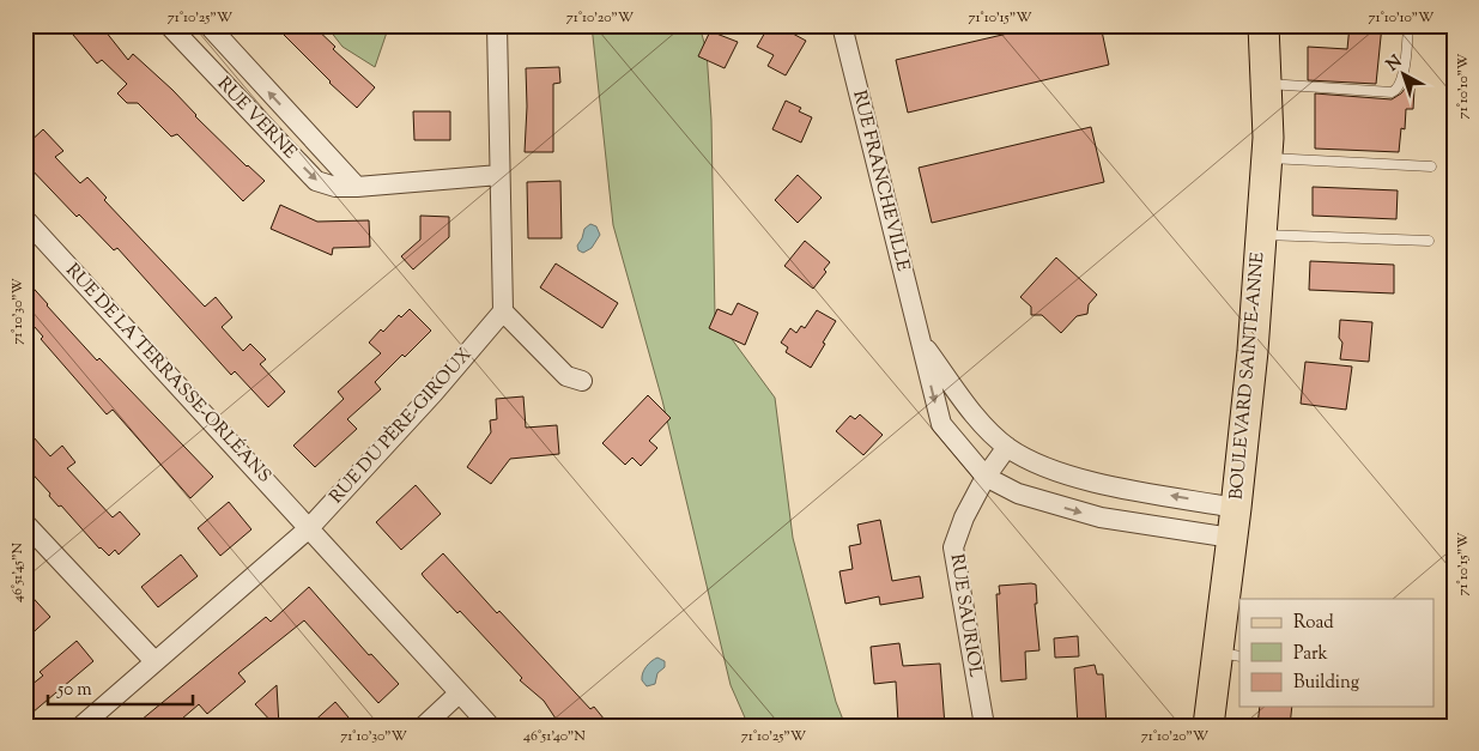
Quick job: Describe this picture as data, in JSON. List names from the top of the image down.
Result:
{
  "streets": {
    "main road": ["BOULEVARD SAINTE-ANNE"],
    "street": [
      "RUE VERNE",
      "RUE FRANCHEVILLE",
      "RUE DE LA TERRASSE-ORLÉANS",
      "RUE DU PÈRE-GIROUX",
      "RUE SAURIOL"
    ]
  },
  "crossings": [
    ["RUE FRANCHEVILLE", "BOULEVARD SAINTE-ANNE"],
    ["RUE FRANCHEVILLE", "RUE SAURIOL"],
    ["RUE DE LA TERRASSE-ORLÉANS", "RUE DU PÈRE-GIROUX"]
  ],
  "legend": ["Road", "Park", "Building"],
  "scale_bar": "50 m",
  "north": "top left",
  "coordinates": [
    "71°10'25\"W",
    "71°10'20\"W",
    "71°10'15\"W",
    "71°10'10\"W",
    "71°10'30\"W",
    "46°51'45\"N",
    "46°51'40\"N"
  ]
}
